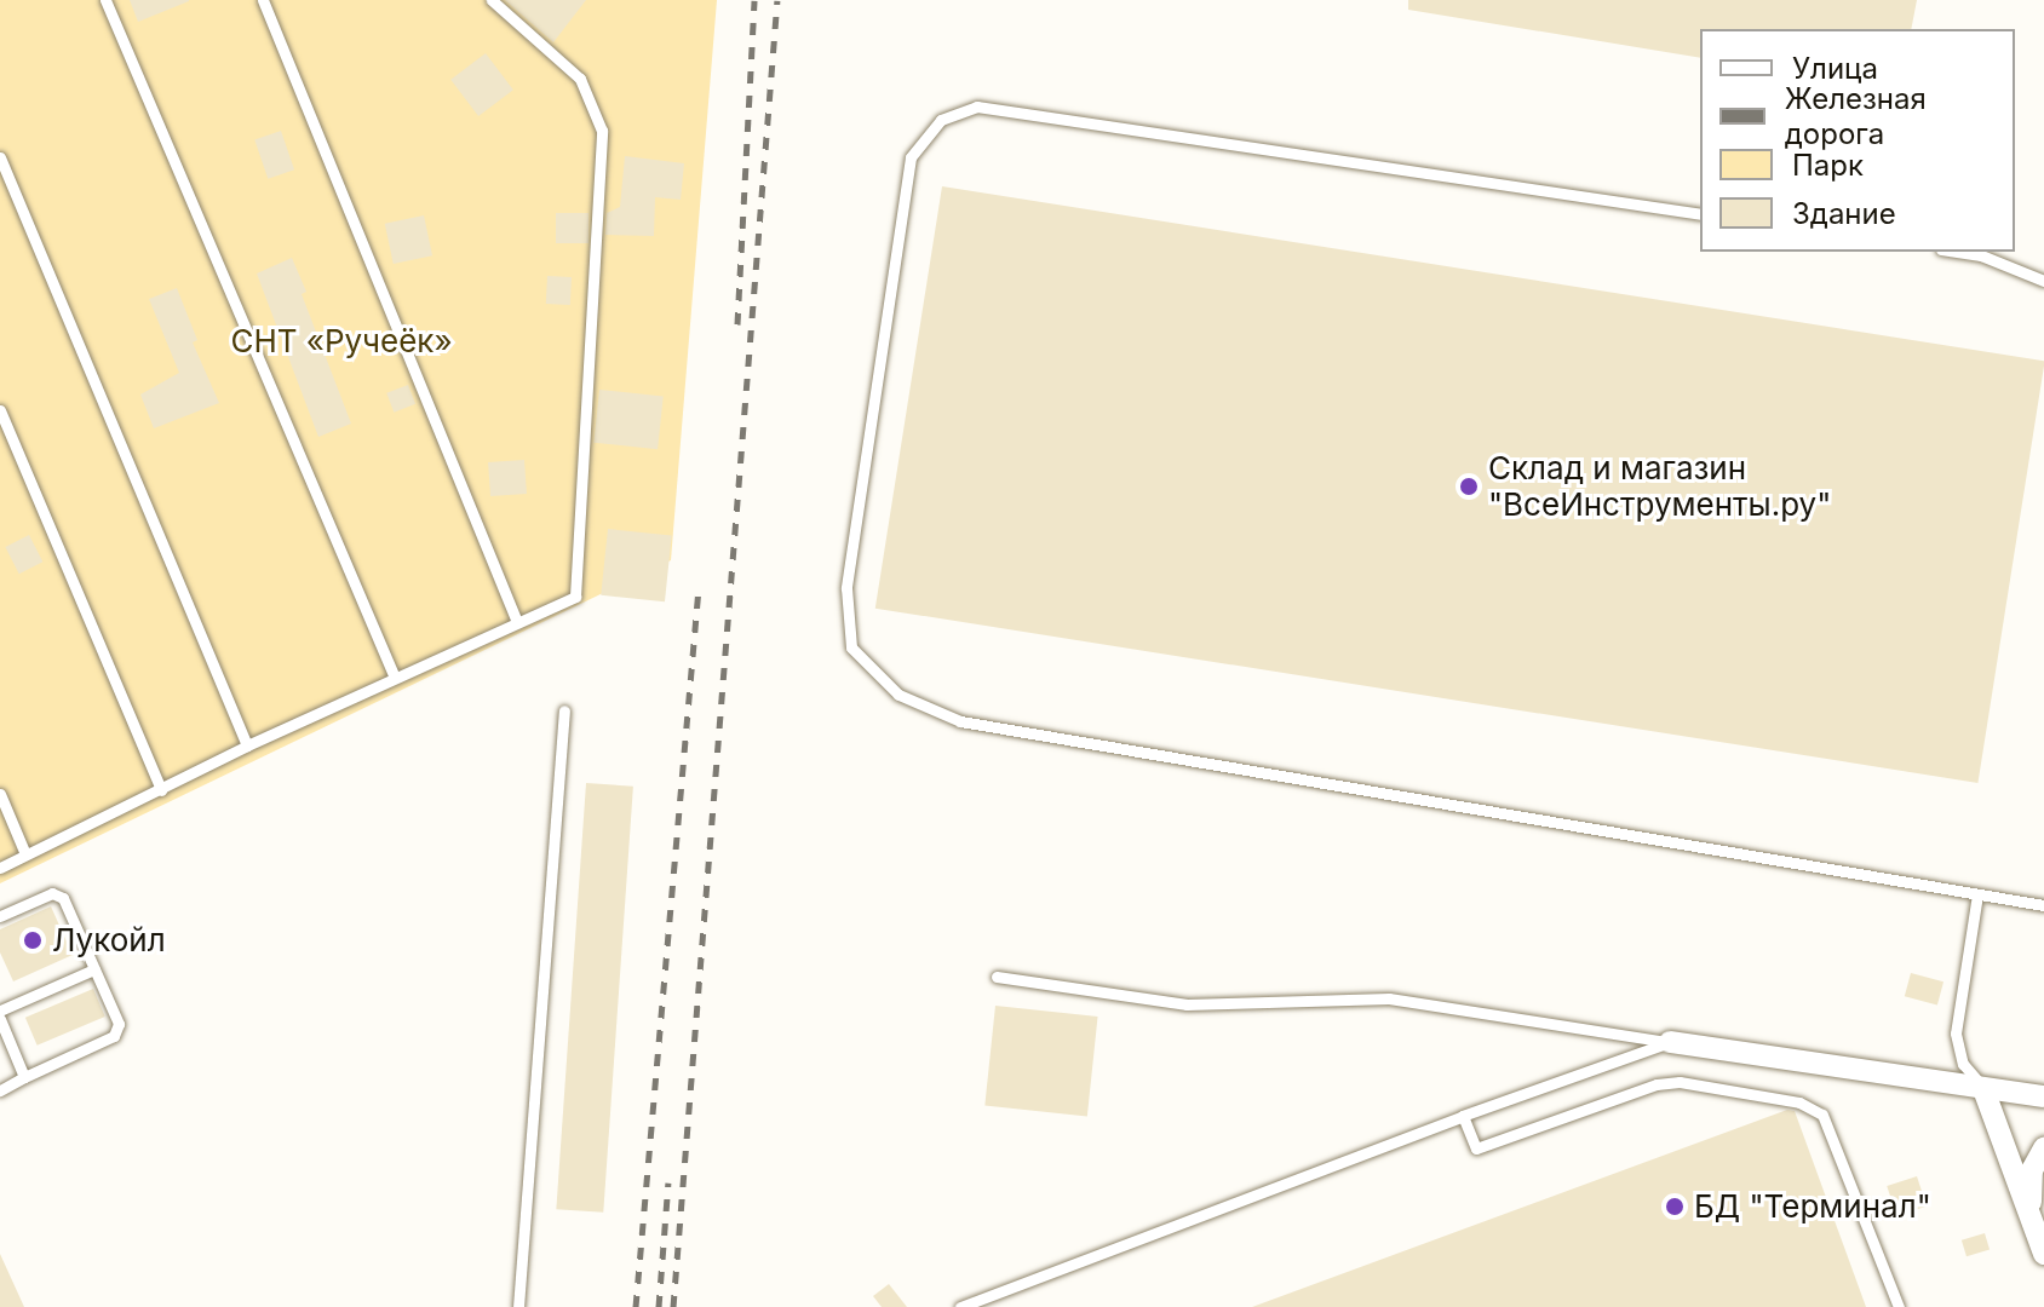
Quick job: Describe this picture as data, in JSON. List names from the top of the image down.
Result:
{
  "parks": ["СНТ «Ручеёк»"],
  "places": ["Склад и магазин \"ВсеИнструменты.ру\"", "Лукойл", "БД \"Терминал\""],
  "legend": [
    "Улица",
    "Железная дорога",
    "Парк",
    "Здание"
  ]
}
